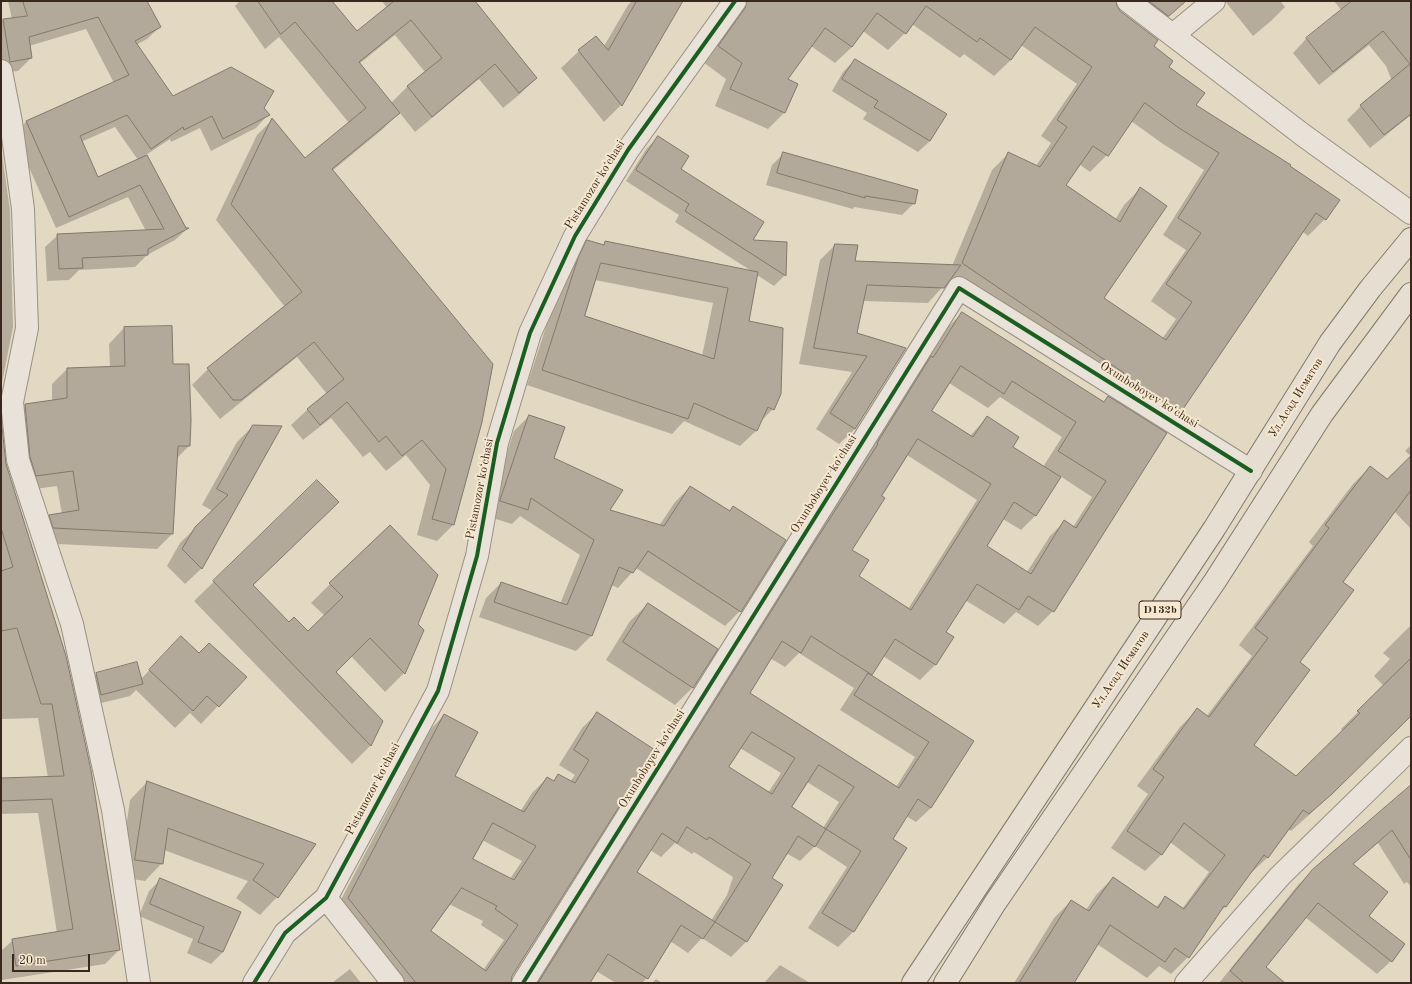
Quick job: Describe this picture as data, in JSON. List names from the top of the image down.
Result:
{
  "streets": {
    "main road": ["Ул.Асад Исматов", "D132b"],
    "street": ["Pistamozor koʻchasi", "Oxunboboyev koʻchasi"]
  },
  "crossings": [
    ["Oxunboboyev koʻchasi", "Ул.Асад Исматов"]
  ],
  "scale_bar": "20 m"
}
